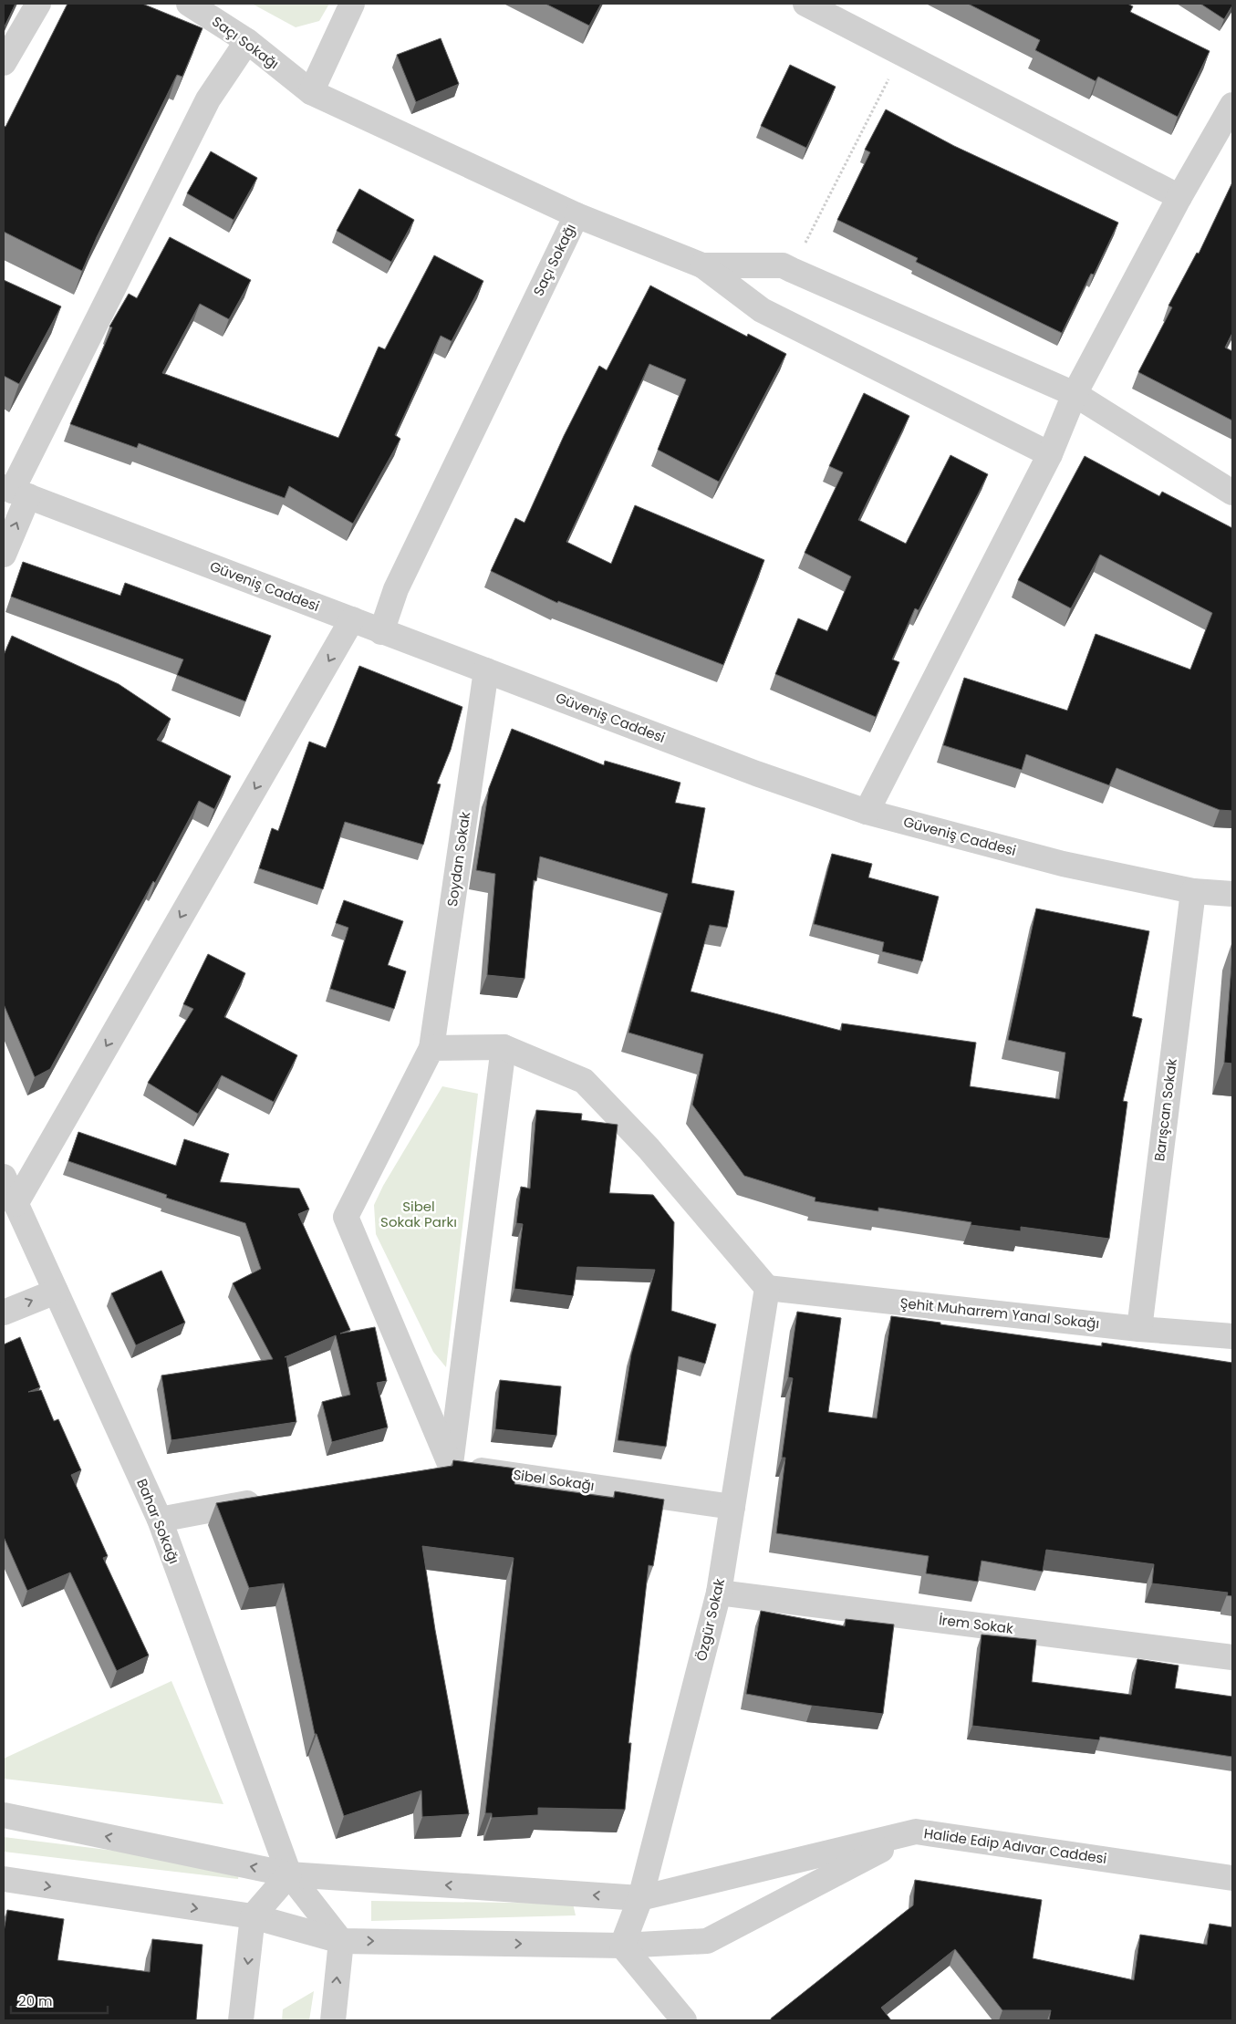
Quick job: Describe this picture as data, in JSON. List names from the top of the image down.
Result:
{
  "streets": {
    "street": [
      "Saçı Sokağı",
      "Güveniş Caddesi",
      "Soydan Sokak",
      "Barışcan Sokak",
      "Şehit Muharrem Yanal Sokağı",
      "Sibel Sokağı",
      "Bahar Sokağı",
      "Özgür Sokak",
      "İrem Sokak",
      "Halide Edip Adıvar Caddesi"
    ]
  },
  "crossings": [
    ["Saçı Sokağı", "Güveniş Caddesi"],
    ["Güveniş Caddesi", "Soydan Sokak"],
    ["Güveniş Caddesi", "Barışcan Sokak"],
    ["Soydan Sokak", "Sibel Sokağı"],
    ["Barışcan Sokak", "Şehit Muharrem Yanal Sokağı"],
    ["Şehit Muharrem Yanal Sokağı", "Özgür Sokak"],
    ["Sibel Sokağı", "Özgür Sokak"],
    ["Bahar Sokağı", "Halide Edip Adıvar Caddesi"],
    ["Özgür Sokak", "İrem Sokak"],
    ["Özgür Sokak", "Halide Edip Adıvar Caddesi"]
  ],
  "parks": ["Sibel Sokak Parkı"],
  "scale_bar": "20 m"
}
